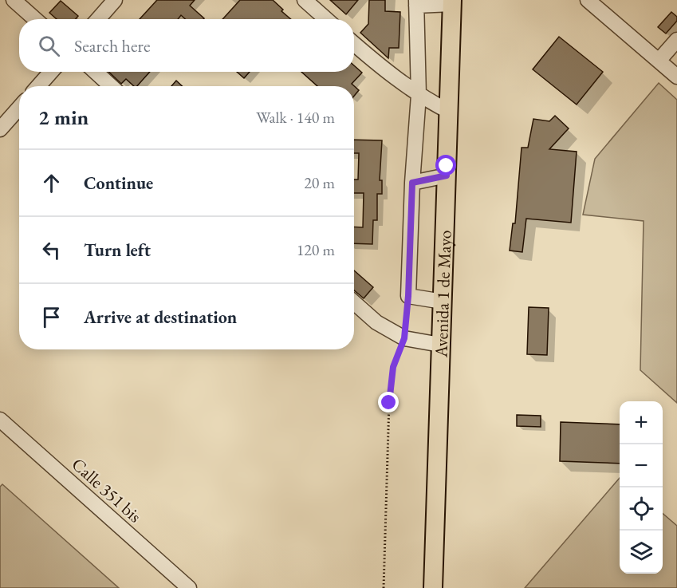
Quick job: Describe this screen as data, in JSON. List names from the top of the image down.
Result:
{
  "streets": {
    "main road": ["Avenida 1 de Mayo"],
    "street": ["Calle 351 bis"]
  },
  "page": {
    "search": "Search here",
    "heading": ["2 min", "Walk · 140 m"],
    "list": [
      ["Continue", "20 m"],
      ["Turn left", "120 m"],
      "Arrive at destination"
    ],
    "map_buttons": ["+", "−"]
  }
}
